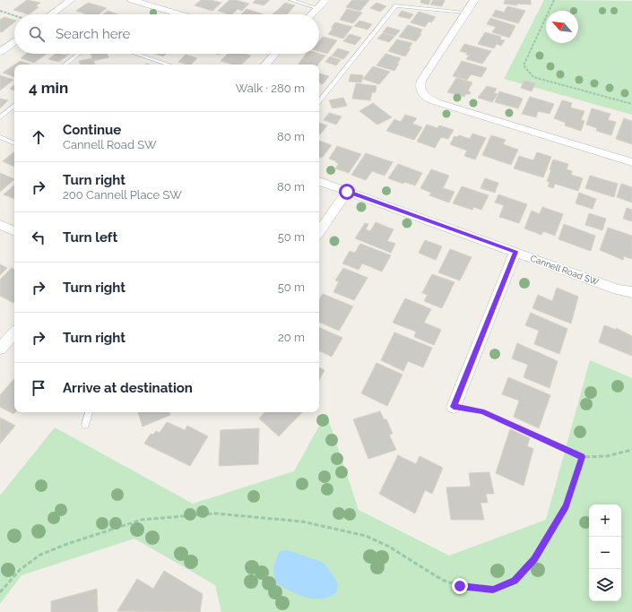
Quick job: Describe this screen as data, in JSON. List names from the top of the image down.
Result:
{
  "streets": {
    "street": ["Cannell Road SW"]
  },
  "north": "top left",
  "page": {
    "search": "Search here",
    "heading": ["4 min", "Walk · 280 m"],
    "list": [
      ["Continue", "Cannell Road SW", "80 m"],
      ["Turn right", "200 Cannell Place SW", "80 m"],
      ["Turn left", "50 m"],
      ["Turn right", "50 m"],
      ["Turn right", "20 m"],
      "Arrive at destination"
    ],
    "map_buttons": ["+", "−"]
  }
}
